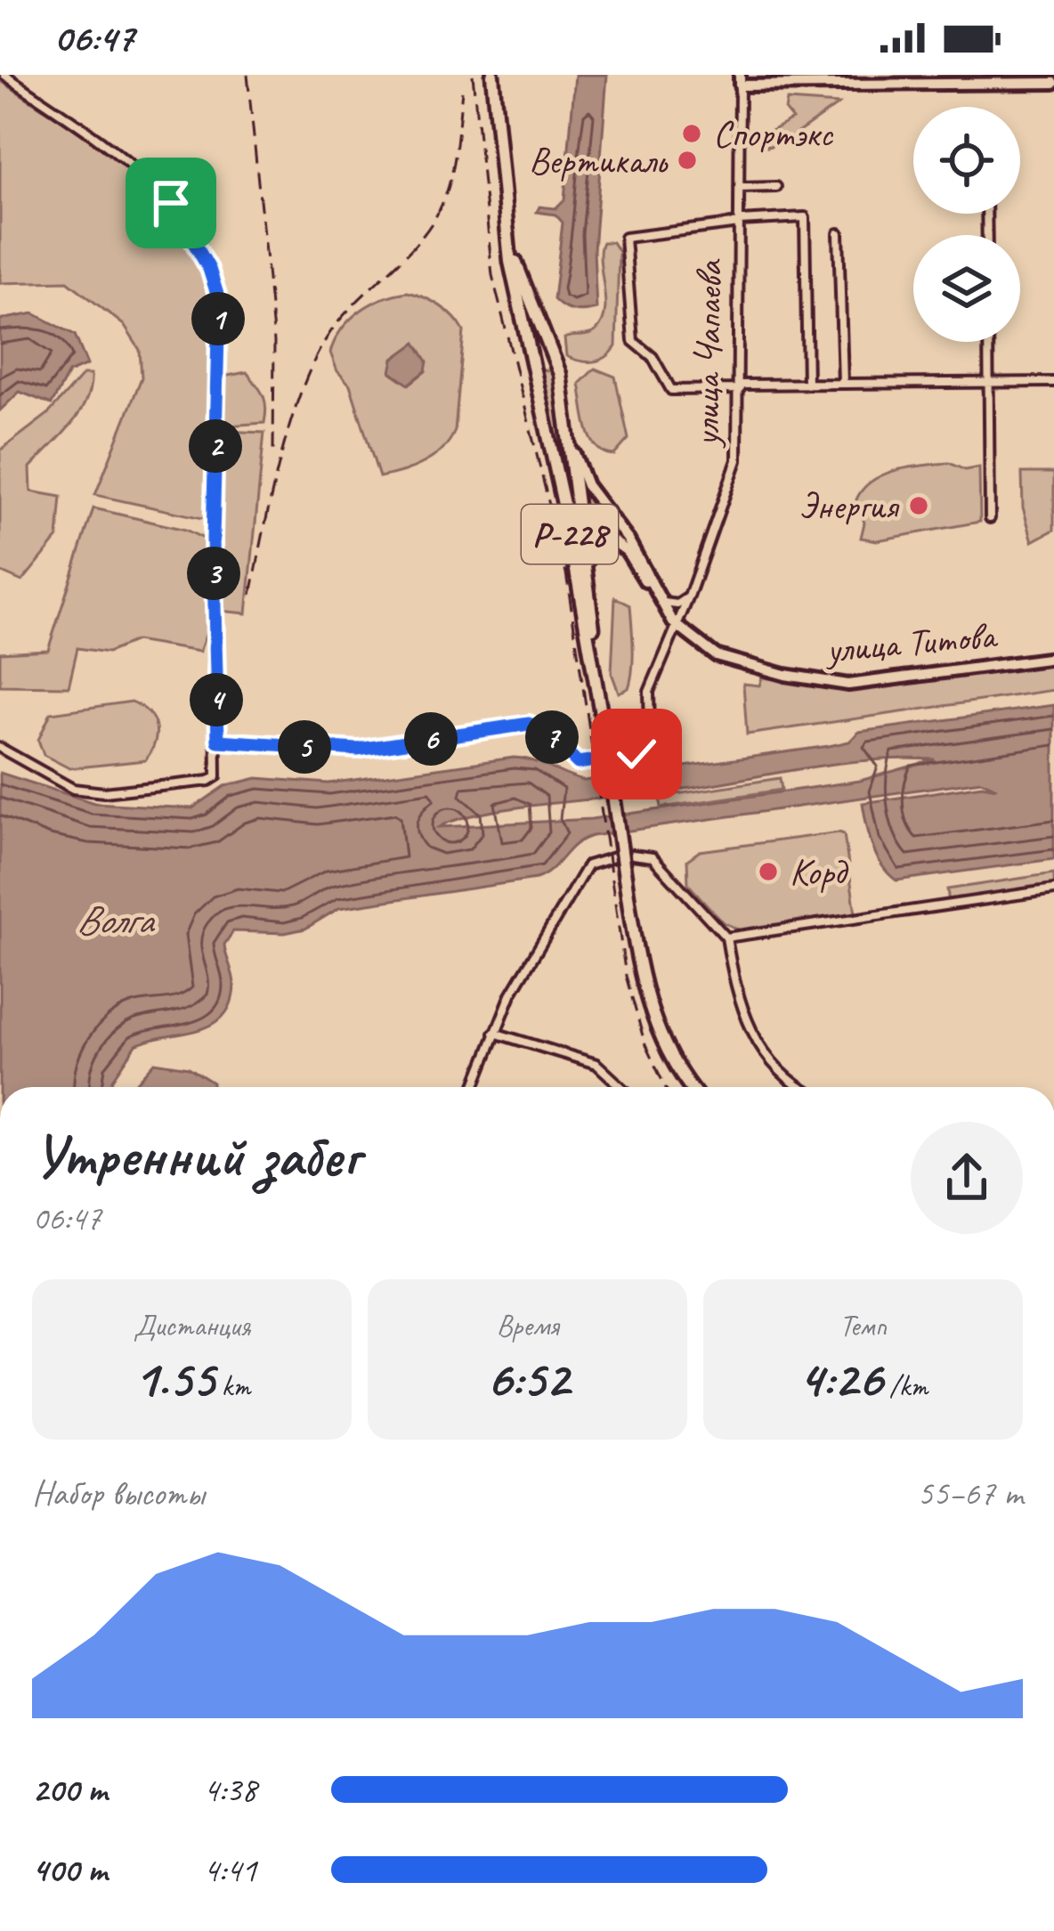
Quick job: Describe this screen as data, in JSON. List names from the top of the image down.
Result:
{
  "streets": {
    "highway": ["Р-228"],
    "main road": ["улица Титова"],
    "street": ["улица Чапаева"]
  },
  "crossings": [
    ["улица Чапаева", "улица Титова"],
    ["Р-228", "улица Титова"]
  ],
  "water": ["Волга"],
  "places": [
    "Спортэкс",
    "Вертикаль",
    "Энергия",
    "Корд"
  ],
  "page": {
    "status": "06:47",
    "pins": [
      "1",
      "2",
      "3",
      "4",
      "7",
      "6",
      "5"
    ],
    "heading": ["Утренний забег", "06:47"],
    "stats": [
      ["Дистанция", "1.55 km"],
      ["Время", "6:52"],
      ["Темп", "4:26 /km"]
    ],
    "chart": ["Набор высоты", "55–67 m"],
    "list": [
      {
        "name": "200 m",
        "note": "4:38"
      },
      {
        "name": "400 m",
        "note": "4:41"
      }
    ]
  }
}
